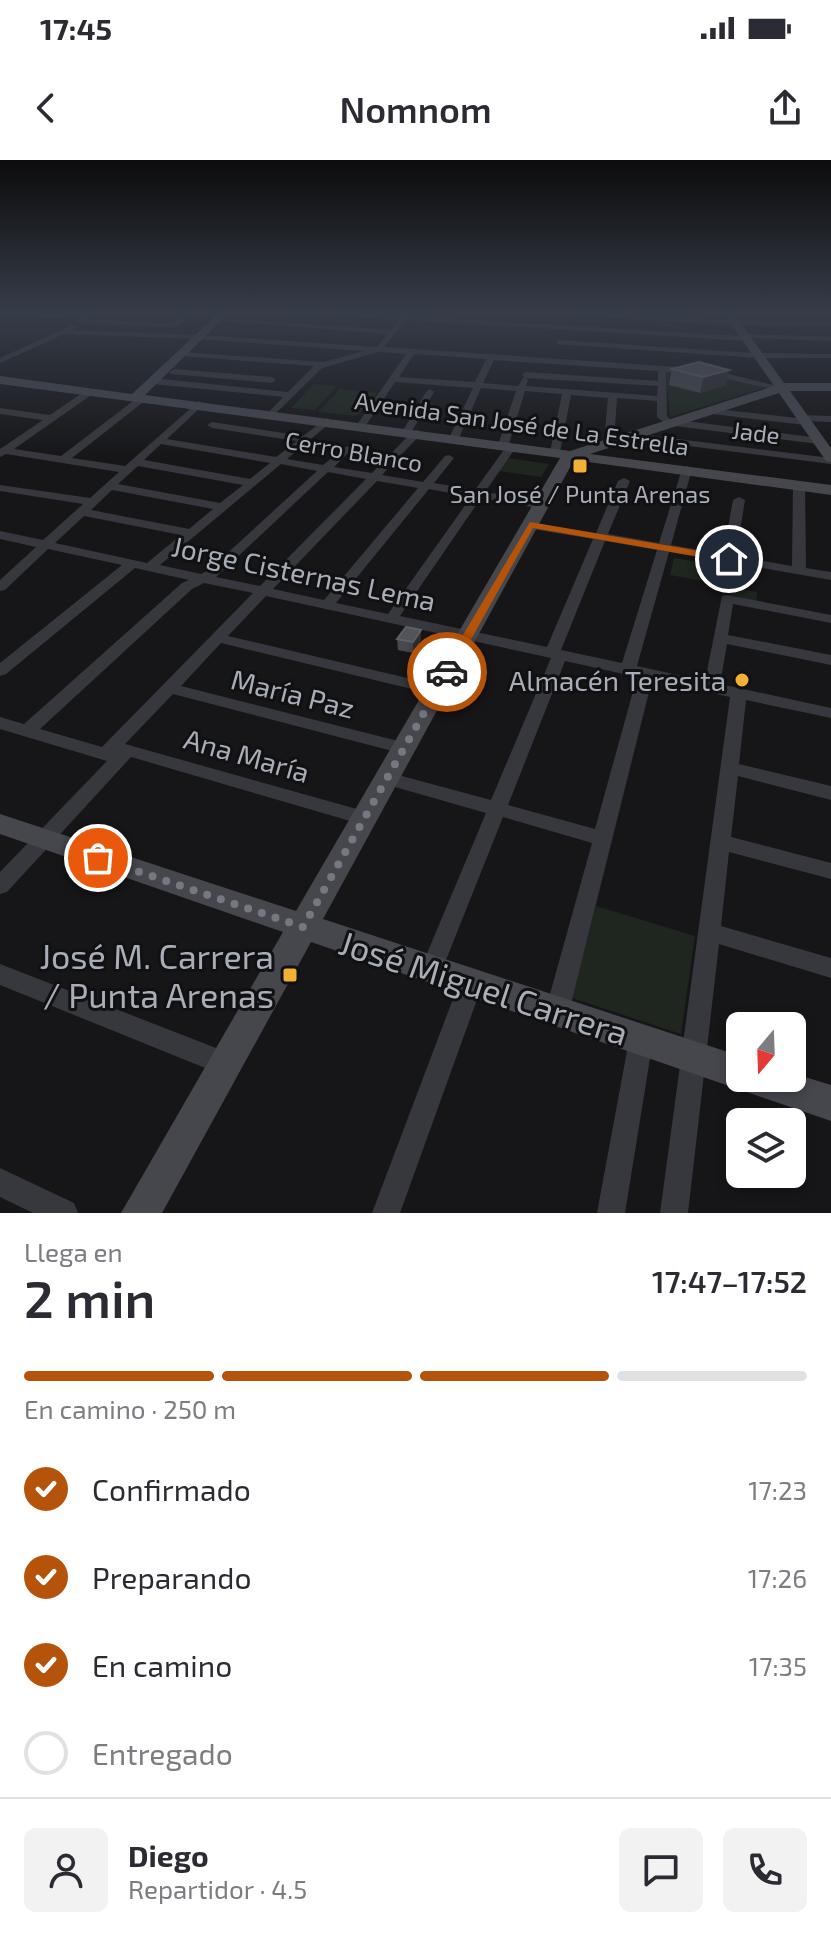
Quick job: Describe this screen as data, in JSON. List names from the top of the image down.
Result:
{
  "streets": {
    "main road": ["Avenida San José de La Estrella", "José Miguel Carrera"],
    "street": [
      "Jade",
      "Cerro Blanco",
      "Jorge Cisternas Lema",
      "María Paz",
      "Ana María"
    ]
  },
  "places": {
    "transit": ["San José / Punta Arenas", "José M. Carrera / Punta Arenas"],
    "other": ["Almacén Teresita"]
  },
  "north": "bottom",
  "page": {
    "status": "17:45",
    "header": "Nomnom",
    "heading": ["2 min", "Llega en", "17:47–17:52"],
    "panel": ["Diego", "Repartidor · 4.5"],
    "bar": "En camino · 250 m",
    "list": [
      ["Confirmado", "17:23"],
      ["Preparando", "17:26"],
      ["En camino", "17:35"],
      "Entregado"
    ]
  }
}
